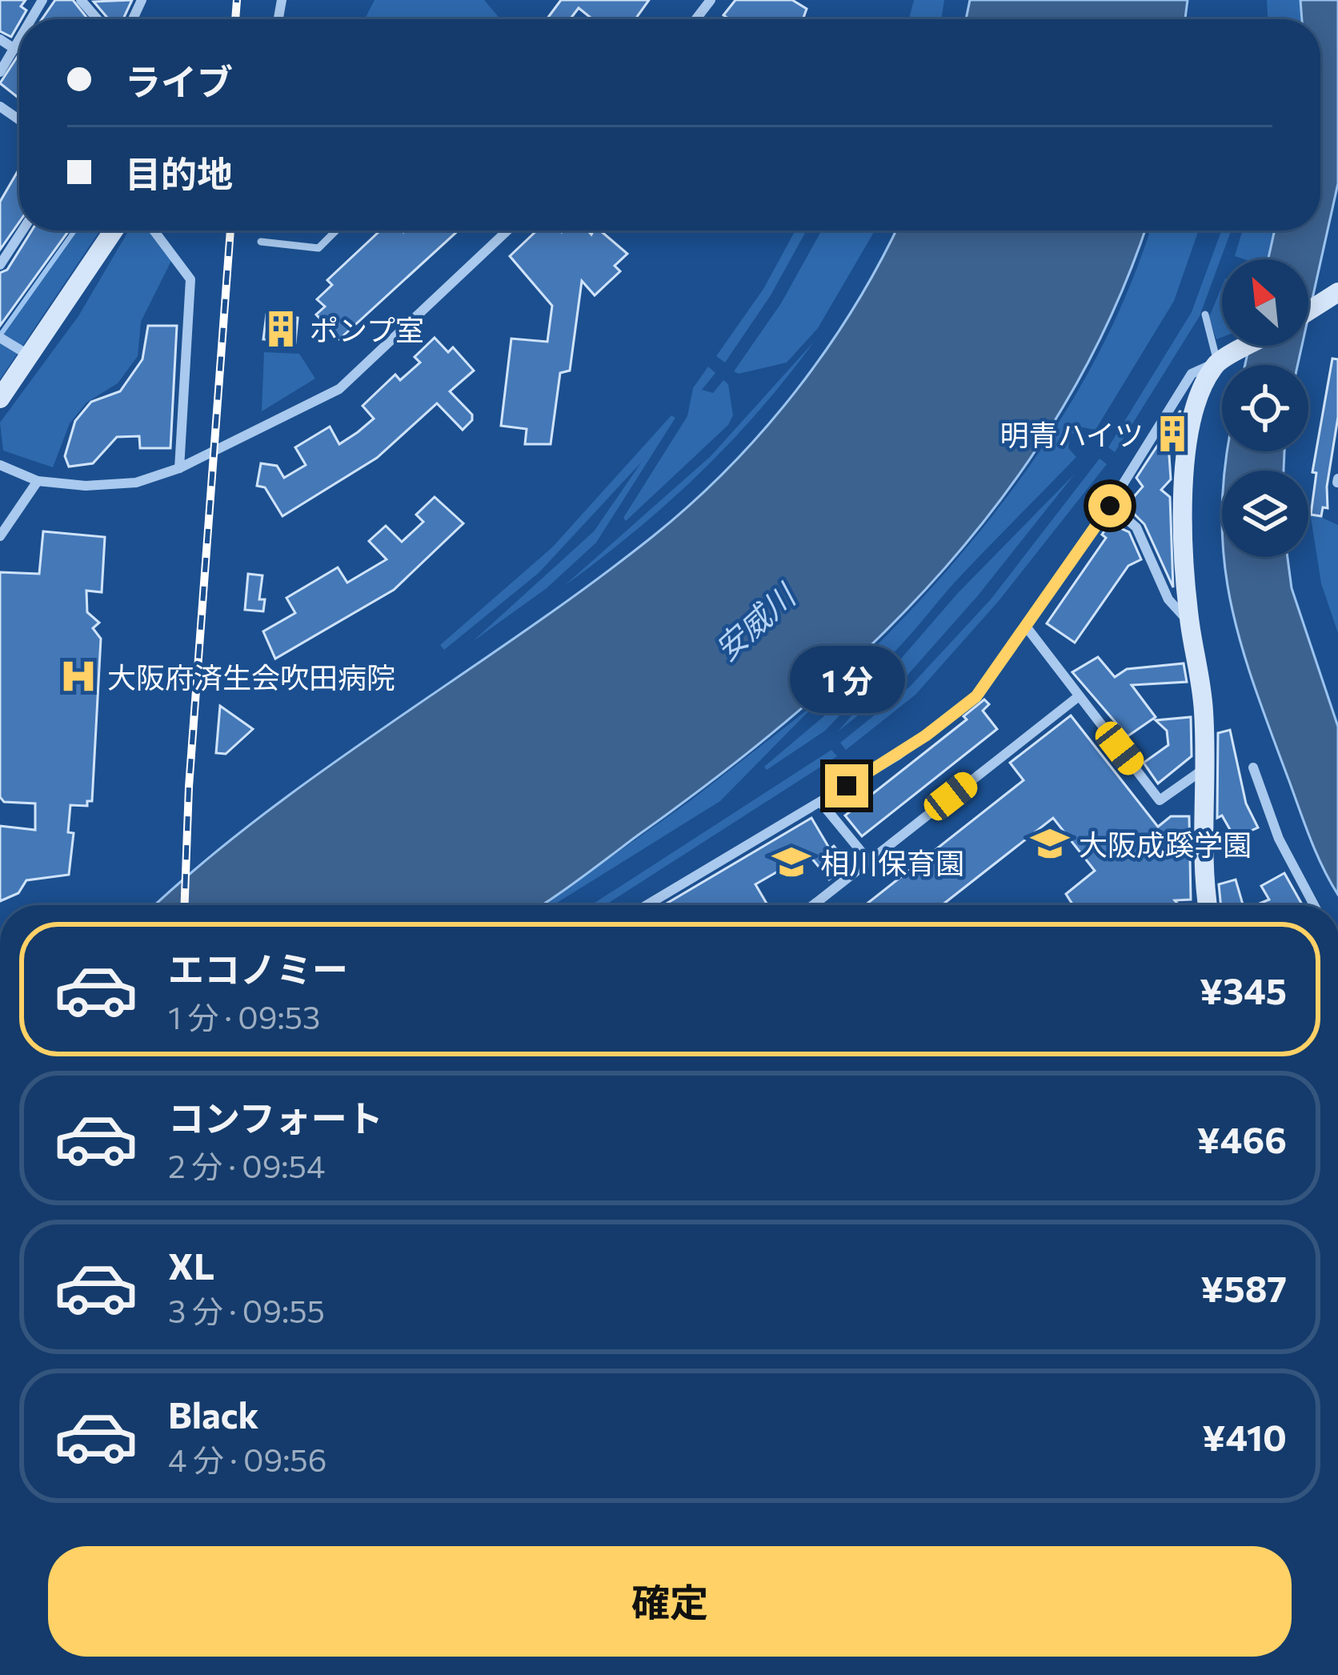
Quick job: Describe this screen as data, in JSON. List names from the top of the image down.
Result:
{
  "water": ["安威川"],
  "places": {
    "building": ["ポンプ室", "明青ハイツ"],
    "hospital": ["大阪府済生会吹田病院"],
    "school or university": ["大阪成蹊学園", "相川保育園"]
  },
  "north": "top left",
  "page": {
    "banner": ["ライブ", "目的地"],
    "bubble": "1 分",
    "list": [
      {
        "name": "エコノミー",
        "note": "1 分 · 09:53",
        "value": "¥345"
      },
      {
        "name": "コンフォート",
        "note": "2 分 · 09:54",
        "value": "¥466"
      },
      {
        "name": "XL",
        "note": "3 分 · 09:55",
        "value": "¥587"
      },
      {
        "name": "Black",
        "note": "4 分 · 09:56",
        "value": "¥410"
      }
    ],
    "buttons": "確定"
  }
}
